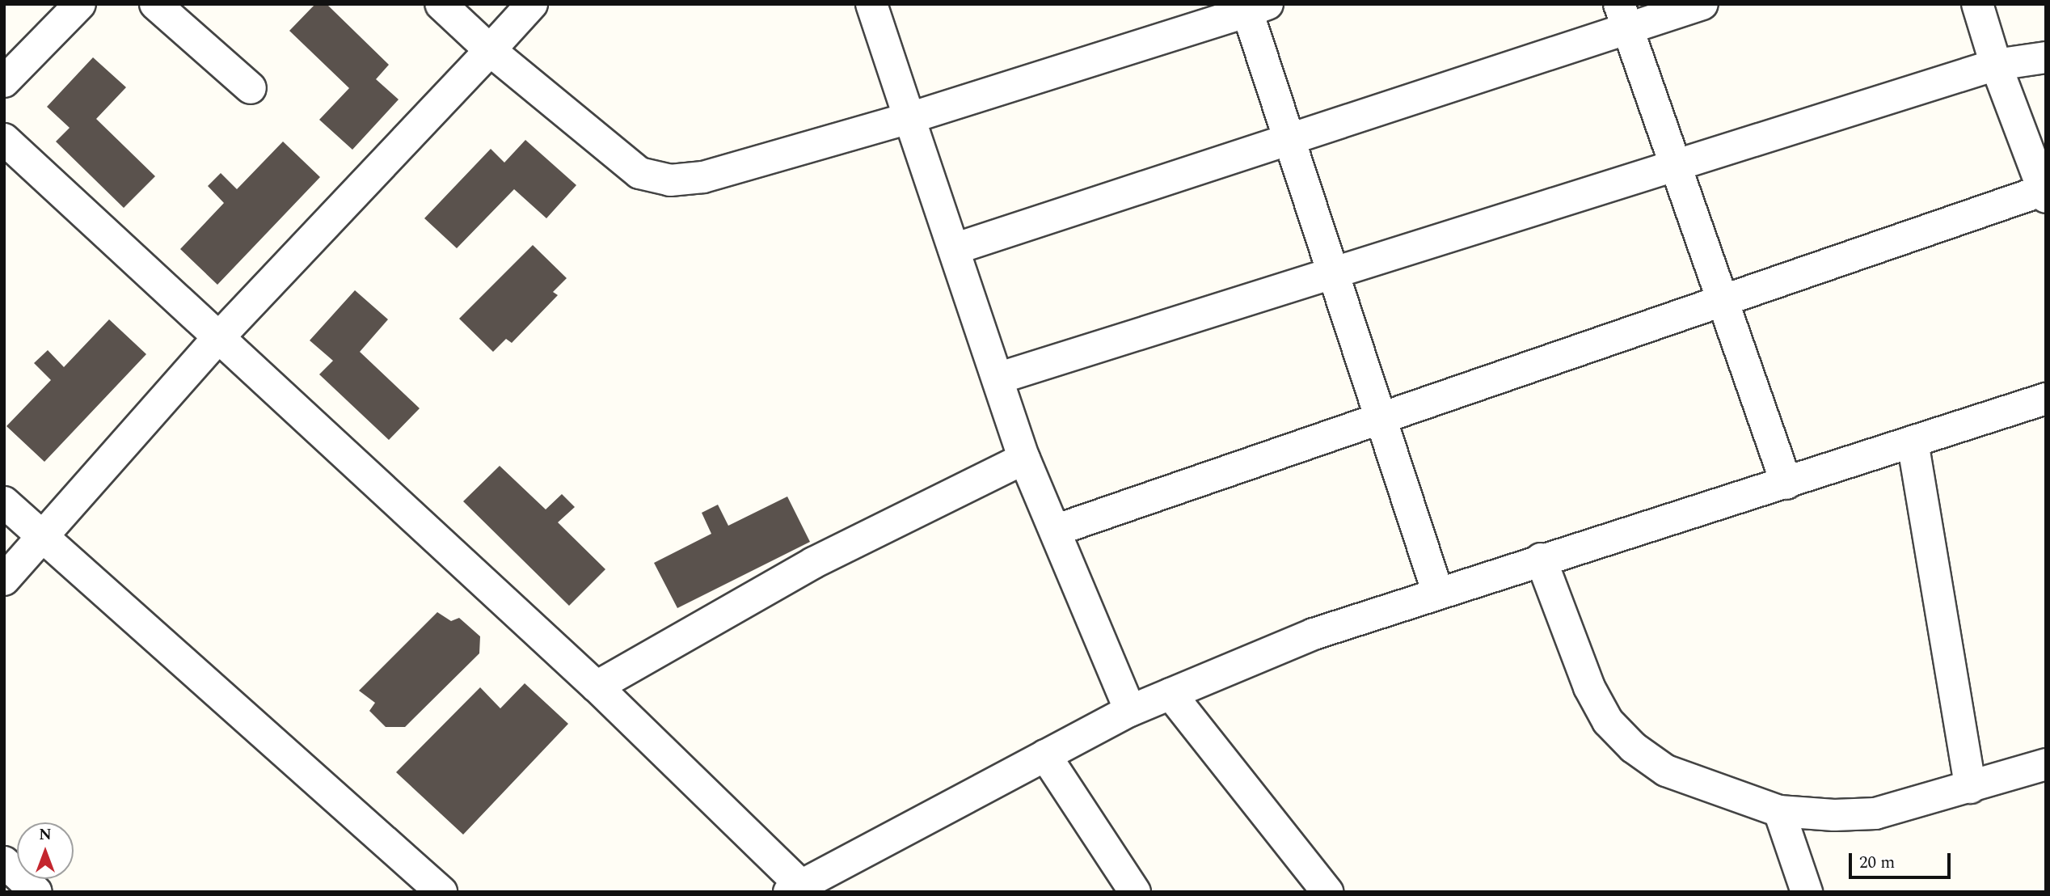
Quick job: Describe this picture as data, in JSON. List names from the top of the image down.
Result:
{
  "scale_bar": "20 m",
  "north": "top"
}
